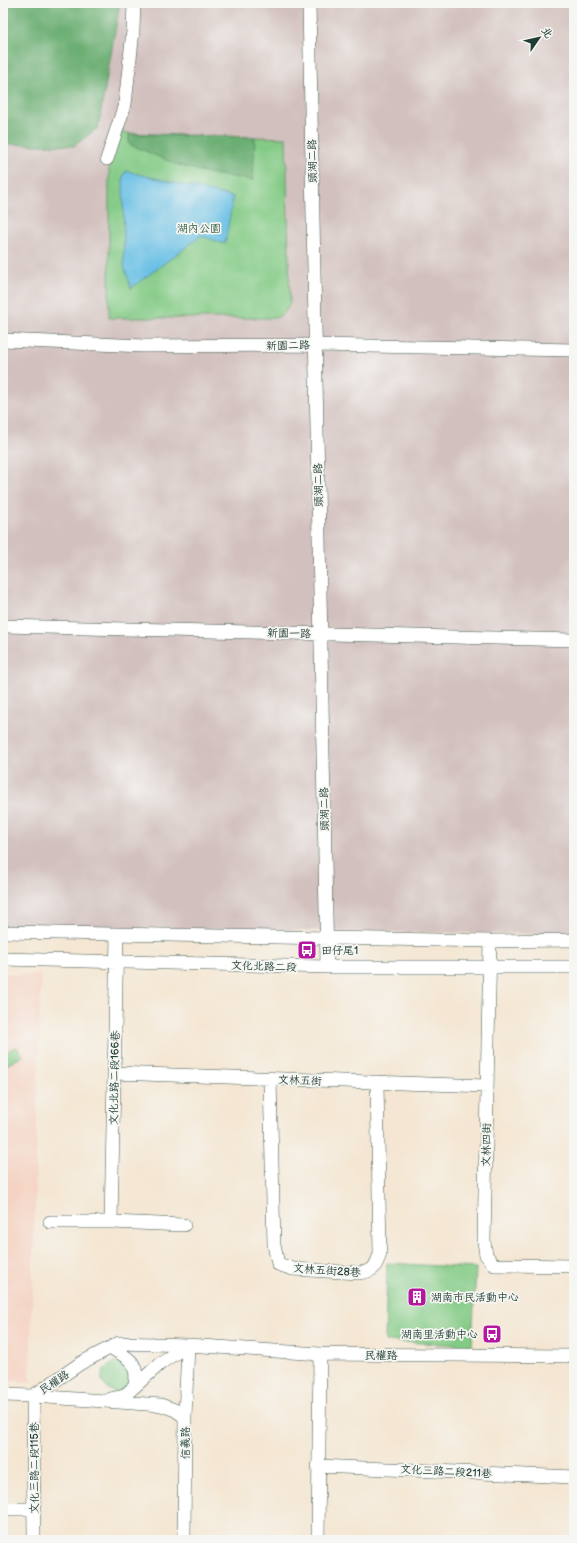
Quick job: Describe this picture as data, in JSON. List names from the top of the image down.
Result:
{
  "streets": {
    "street": [
      "頭湖二路",
      "新園二路",
      "新園一路",
      "文化北路二段",
      "文化北路二段166巷",
      "文林五街",
      "文林四街",
      "文林五街28巷",
      "民權路",
      "信義路",
      "文化三路二段115巷",
      "文化三路二段211巷"
    ]
  },
  "crossings": [
    ["頭湖二路", "新園二路"],
    ["頭湖二路", "新園一路"],
    ["頭湖二路", "文化北路二段"],
    ["文化北路二段", "文化北路二段166巷"],
    ["文化北路二段", "文林四街"],
    ["文化北路二段166巷", "文林五街"],
    ["文林五街", "文林四街"],
    ["文林五街", "文林五街28巷"],
    ["民權路", "信義路"],
    ["民權路", "文化三路二段115巷"]
  ],
  "parks": ["湖內公園"],
  "places": {
    "bus stop": ["田仔尾1", "湖南里活動中心"],
    "building": ["湖南市民活動中心"]
  },
  "north": "top right"
}
